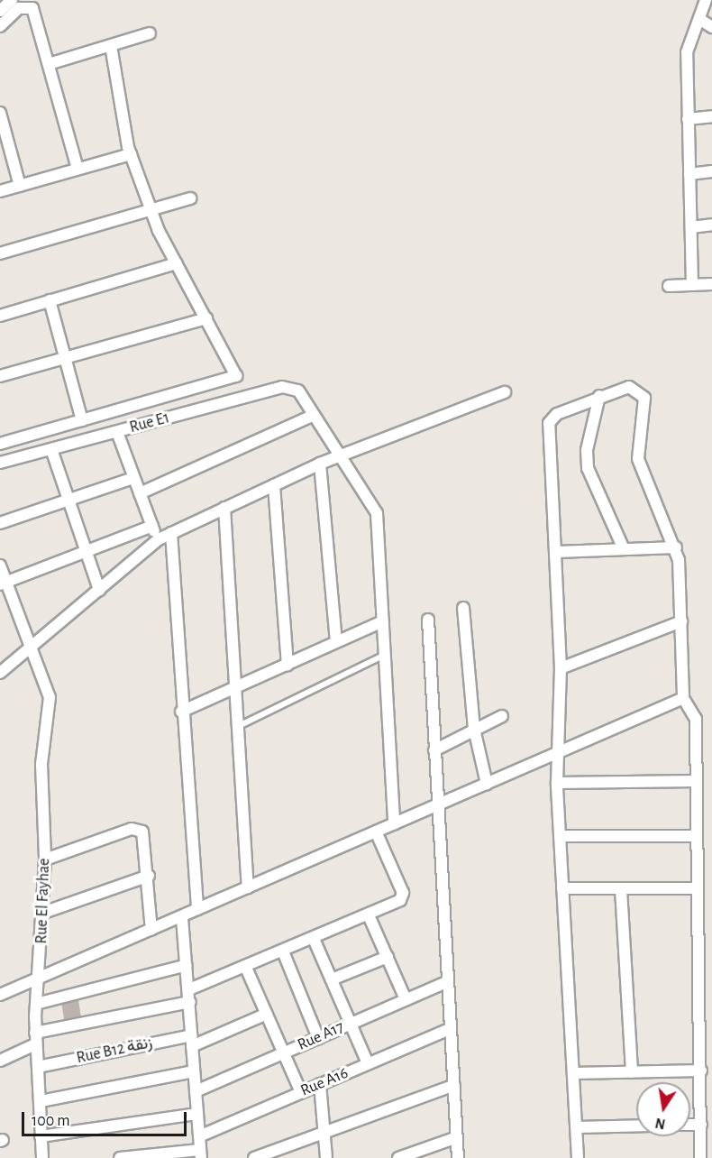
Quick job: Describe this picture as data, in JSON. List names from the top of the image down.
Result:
{
  "streets": {
    "street": [
      "Rue E1",
      "Rue El Fayhae",
      "Rue A17",
      "Rue B12 زنقة",
      "Rue A16"
    ]
  },
  "crossings": [
    ["Rue El Fayhae", "Rue B12 زنقة"]
  ],
  "scale_bar": "100 m",
  "north": "bottom"
}
